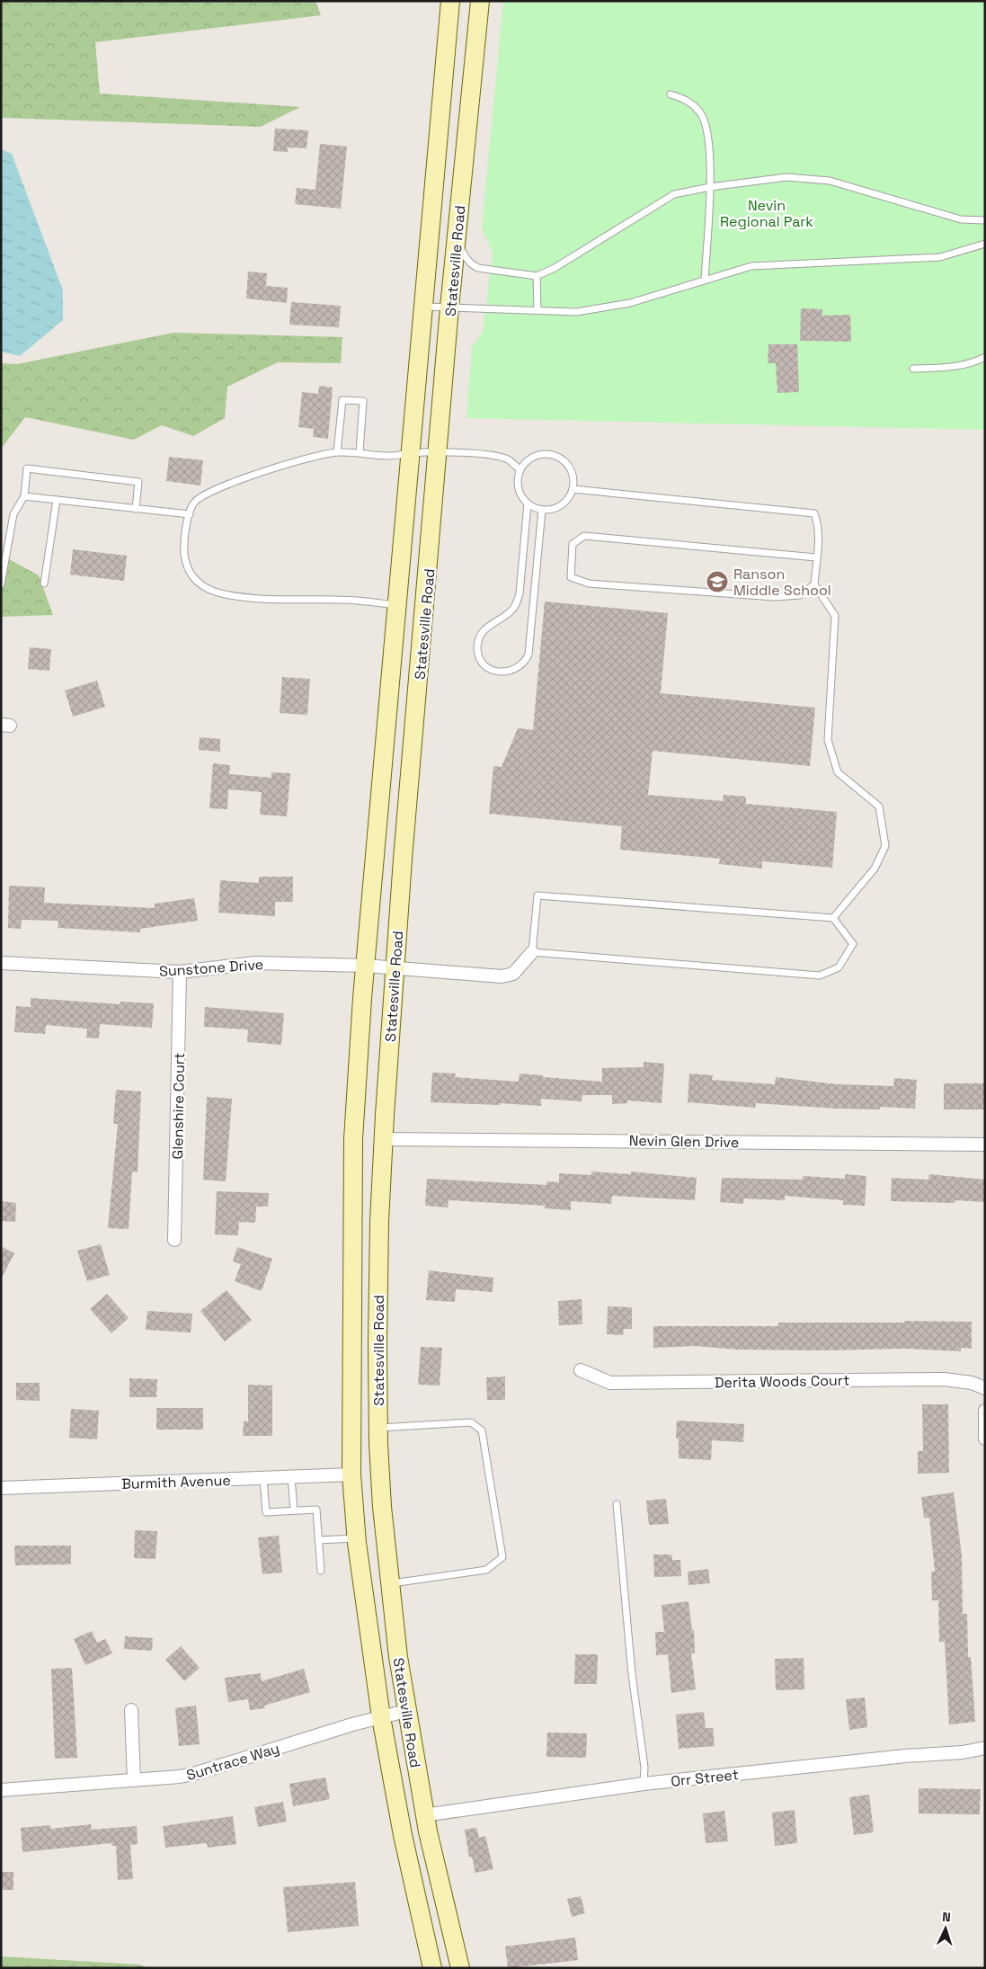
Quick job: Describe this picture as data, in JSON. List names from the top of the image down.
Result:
{
  "streets": {
    "main road": ["Statesville Road"],
    "street": [
      "Sunstone Drive",
      "Glenshire Court",
      "Nevin Glen Drive",
      "Derita Woods Court",
      "Burmith Avenue",
      "Suntrace Way",
      "Orr Street"
    ]
  },
  "crossings": [
    ["Statesville Road", "Sunstone Drive"],
    ["Statesville Road", "Nevin Glen Drive"],
    ["Statesville Road", "Burmith Avenue"],
    ["Statesville Road", "Suntrace Way"],
    ["Statesville Road", "Orr Street"],
    ["Sunstone Drive", "Glenshire Court"]
  ],
  "parks": ["Nevin Regional Park"],
  "places": {
    "school or university": ["Ranson Middle School"]
  },
  "north": "top"
}
